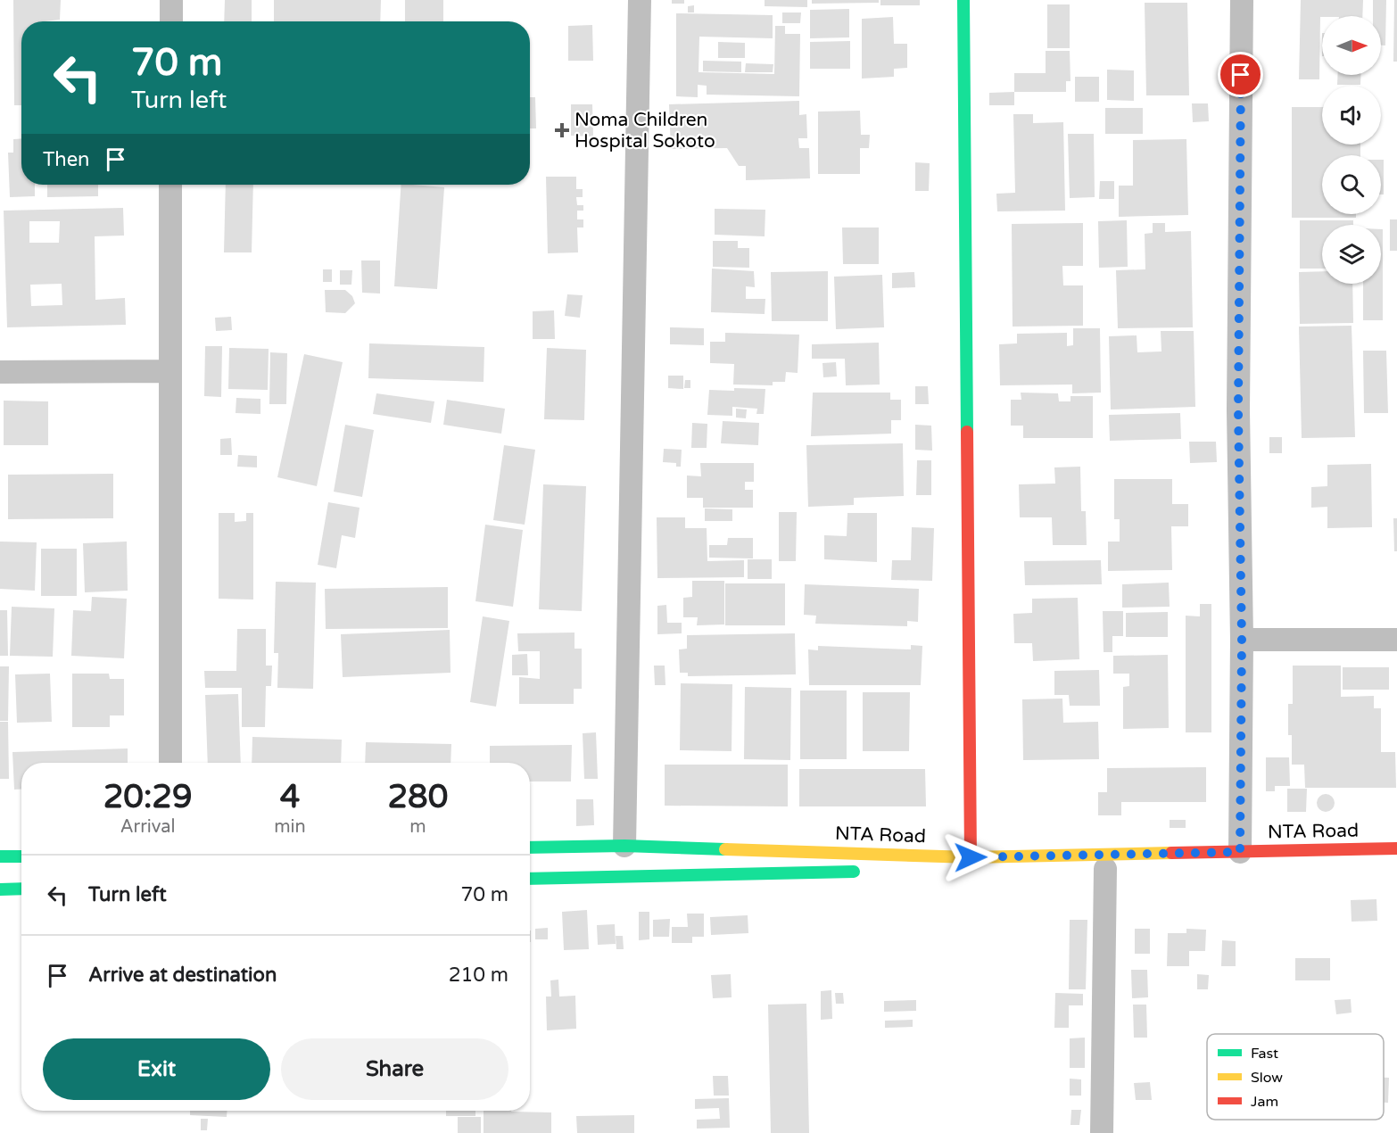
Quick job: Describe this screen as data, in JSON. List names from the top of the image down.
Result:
{
  "streets": {
    "main road": ["NTA Road"]
  },
  "places": {
    "health": ["Noma Children Hospital Sokoto"]
  },
  "legend": ["Fast", "Slow", "Jam"],
  "north": "right",
  "page": {
    "turn": ["70 m", "Turn left"],
    "then": "Then",
    "eta": [
      "20:29",
      "Arrival",
      "4",
      "min",
      "280",
      "m"
    ],
    "list": [
      {
        "name": "Turn left",
        "value": "70 m"
      },
      {
        "name": "Arrive at destination",
        "value": "210 m"
      }
    ],
    "buttons": ["Exit", "Share"]
  }
}
